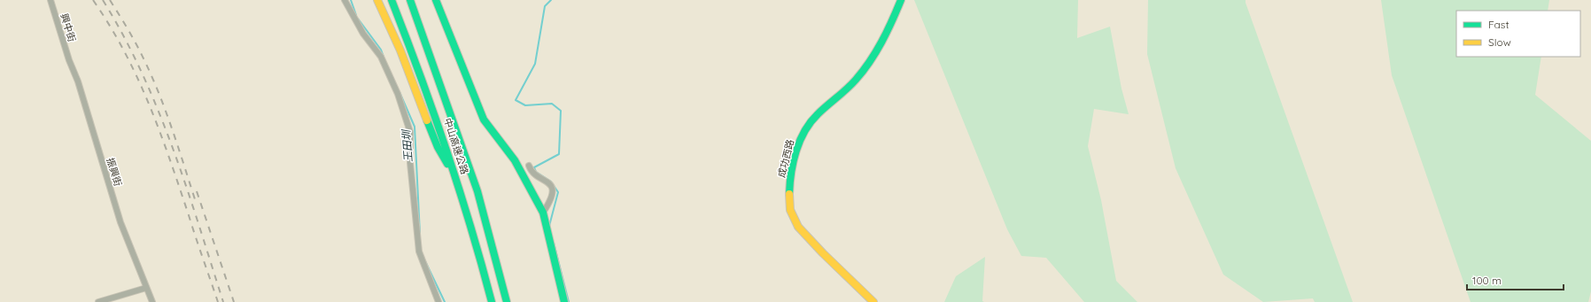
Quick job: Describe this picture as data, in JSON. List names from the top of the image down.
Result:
{
  "streets": {
    "main road": ["中山高速公路", "成功西路"],
    "street": ["興中街", "振興街"]
  },
  "crossings": [
    ["興中街", "振興街"]
  ],
  "water": ["王田圳"],
  "legend": ["Fast", "Slow"],
  "scale_bar": "100 m"
}
